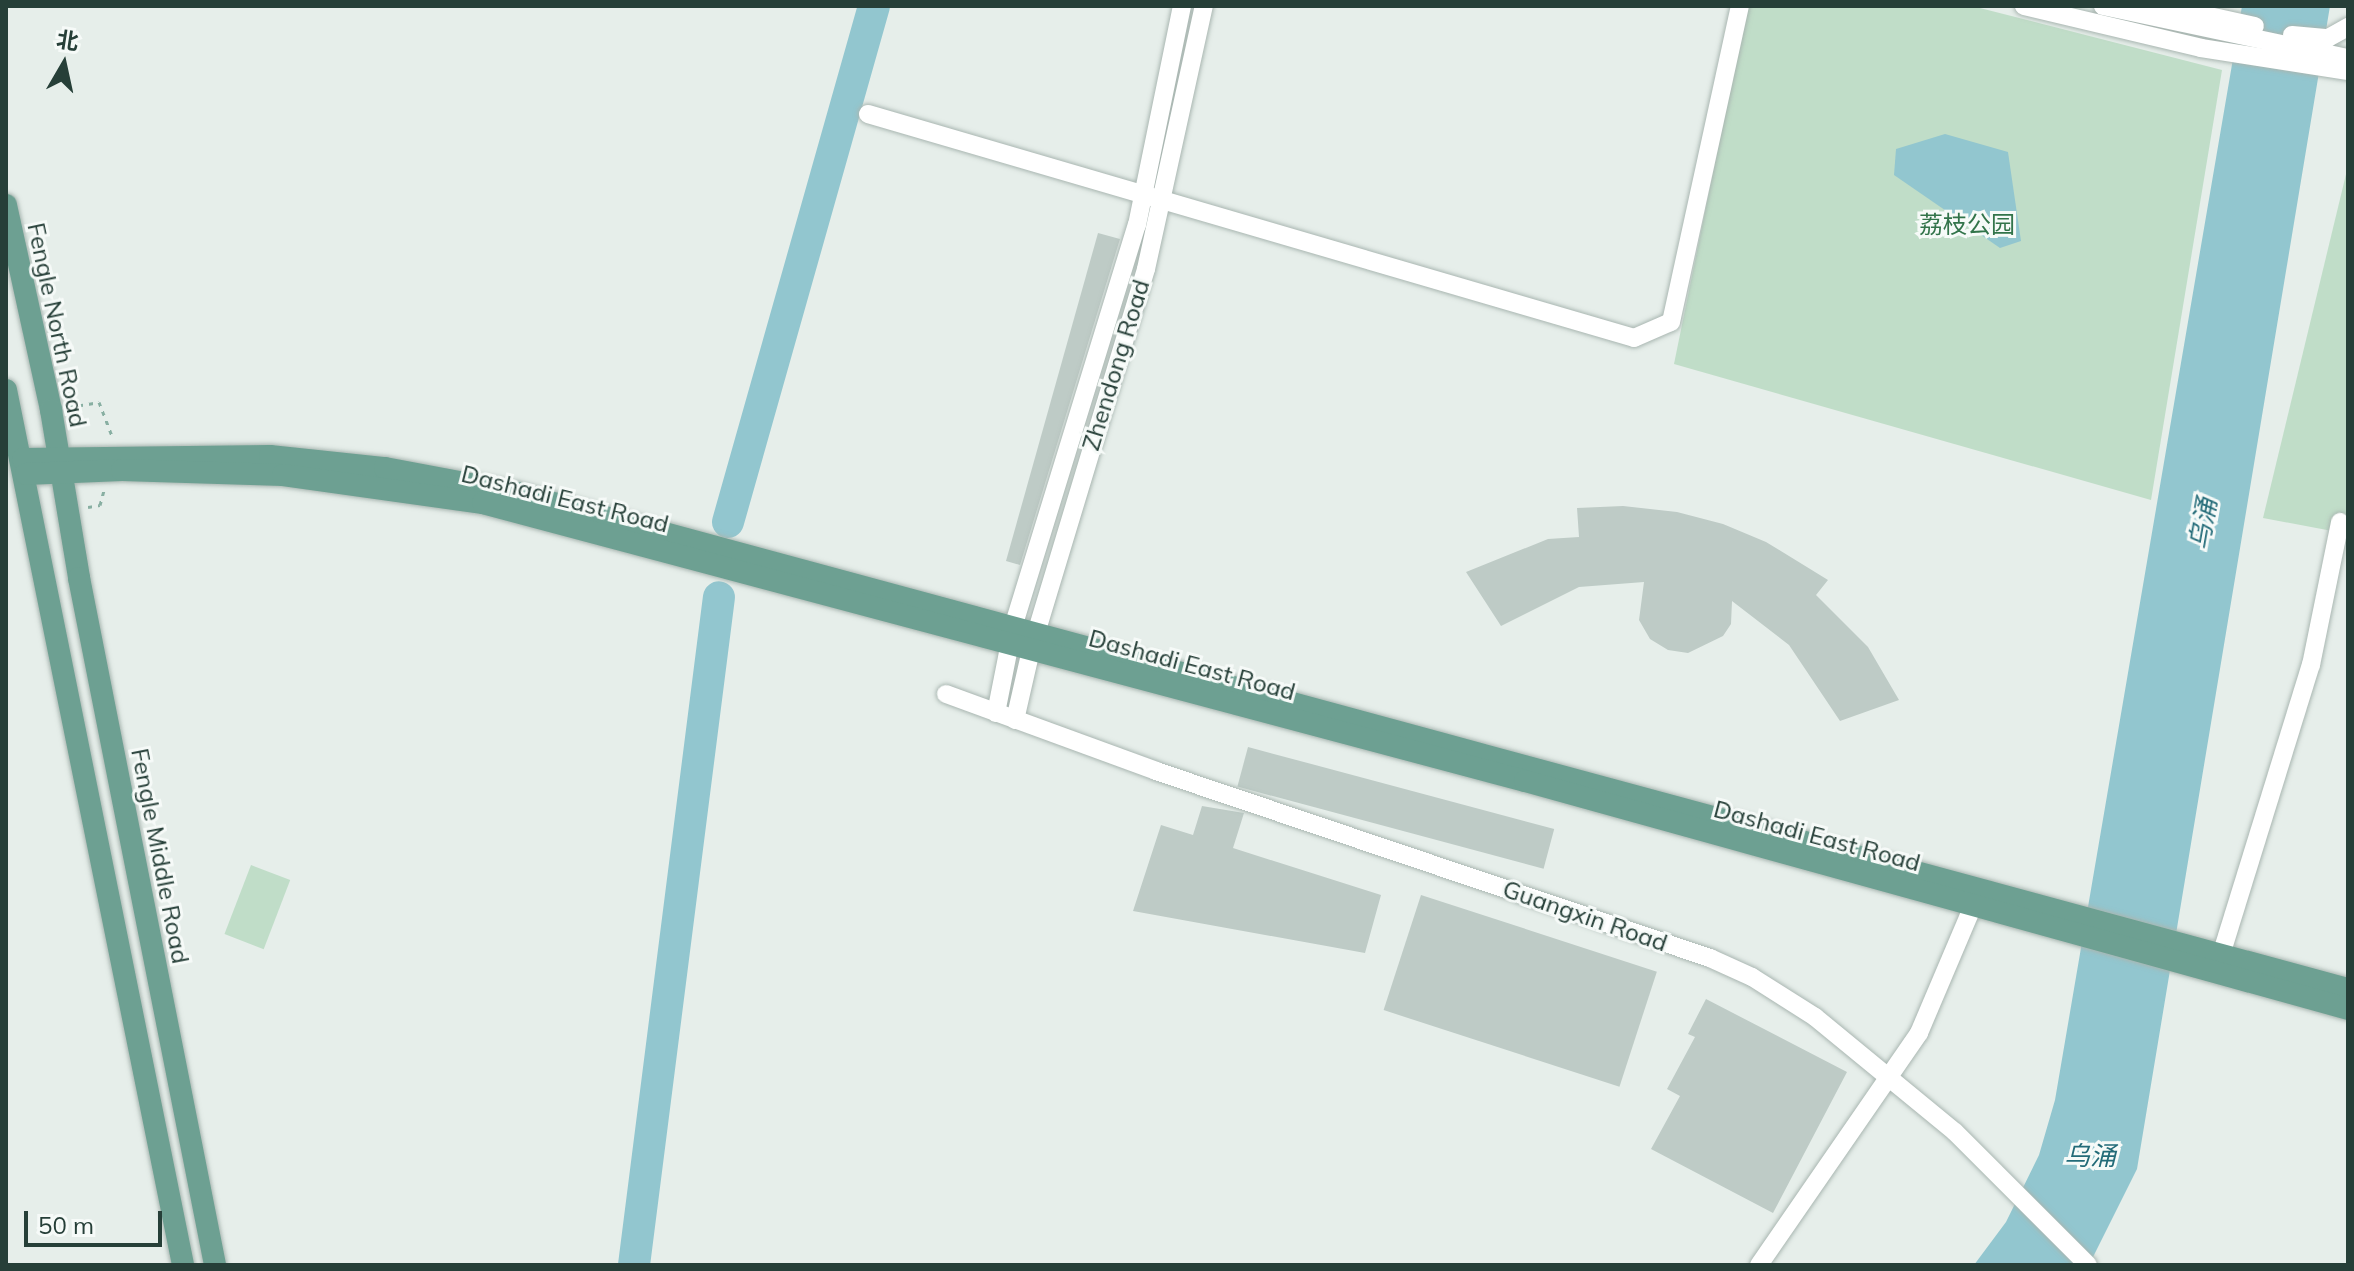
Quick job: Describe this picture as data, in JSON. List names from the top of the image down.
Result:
{
  "streets": {
    "main road": ["Fengle North Road", "Dashadi East Road", "Fengle Middle Road"],
    "street": ["Zhendong Road", "Guangxin Road"]
  },
  "crossings": [
    ["Fengle North Road", "Dashadi East Road"],
    ["Fengle North Road", "Fengle Middle Road"],
    ["Zhendong Road", "Dashadi East Road"],
    ["Zhendong Road", "Guangxin Road"],
    ["Dashadi East Road", "Fengle Middle Road"]
  ],
  "water": ["乌涌"],
  "parks": ["荔枝公园"],
  "scale_bar": "50 m",
  "north": "top"
}
